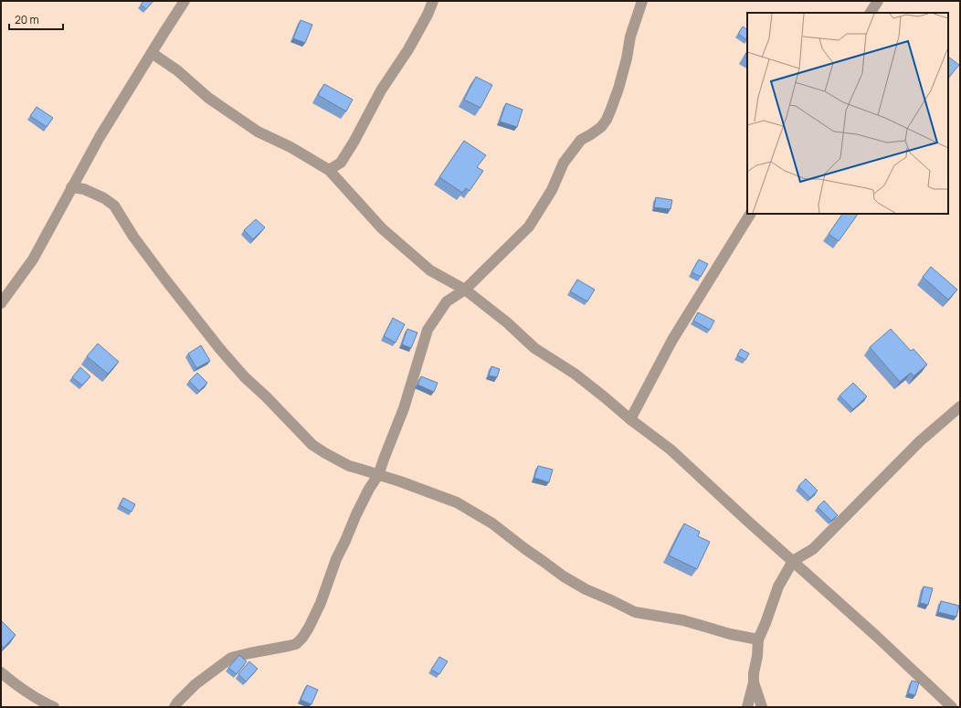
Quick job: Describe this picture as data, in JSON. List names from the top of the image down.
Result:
{
  "scale_bar": "20 m"
}
